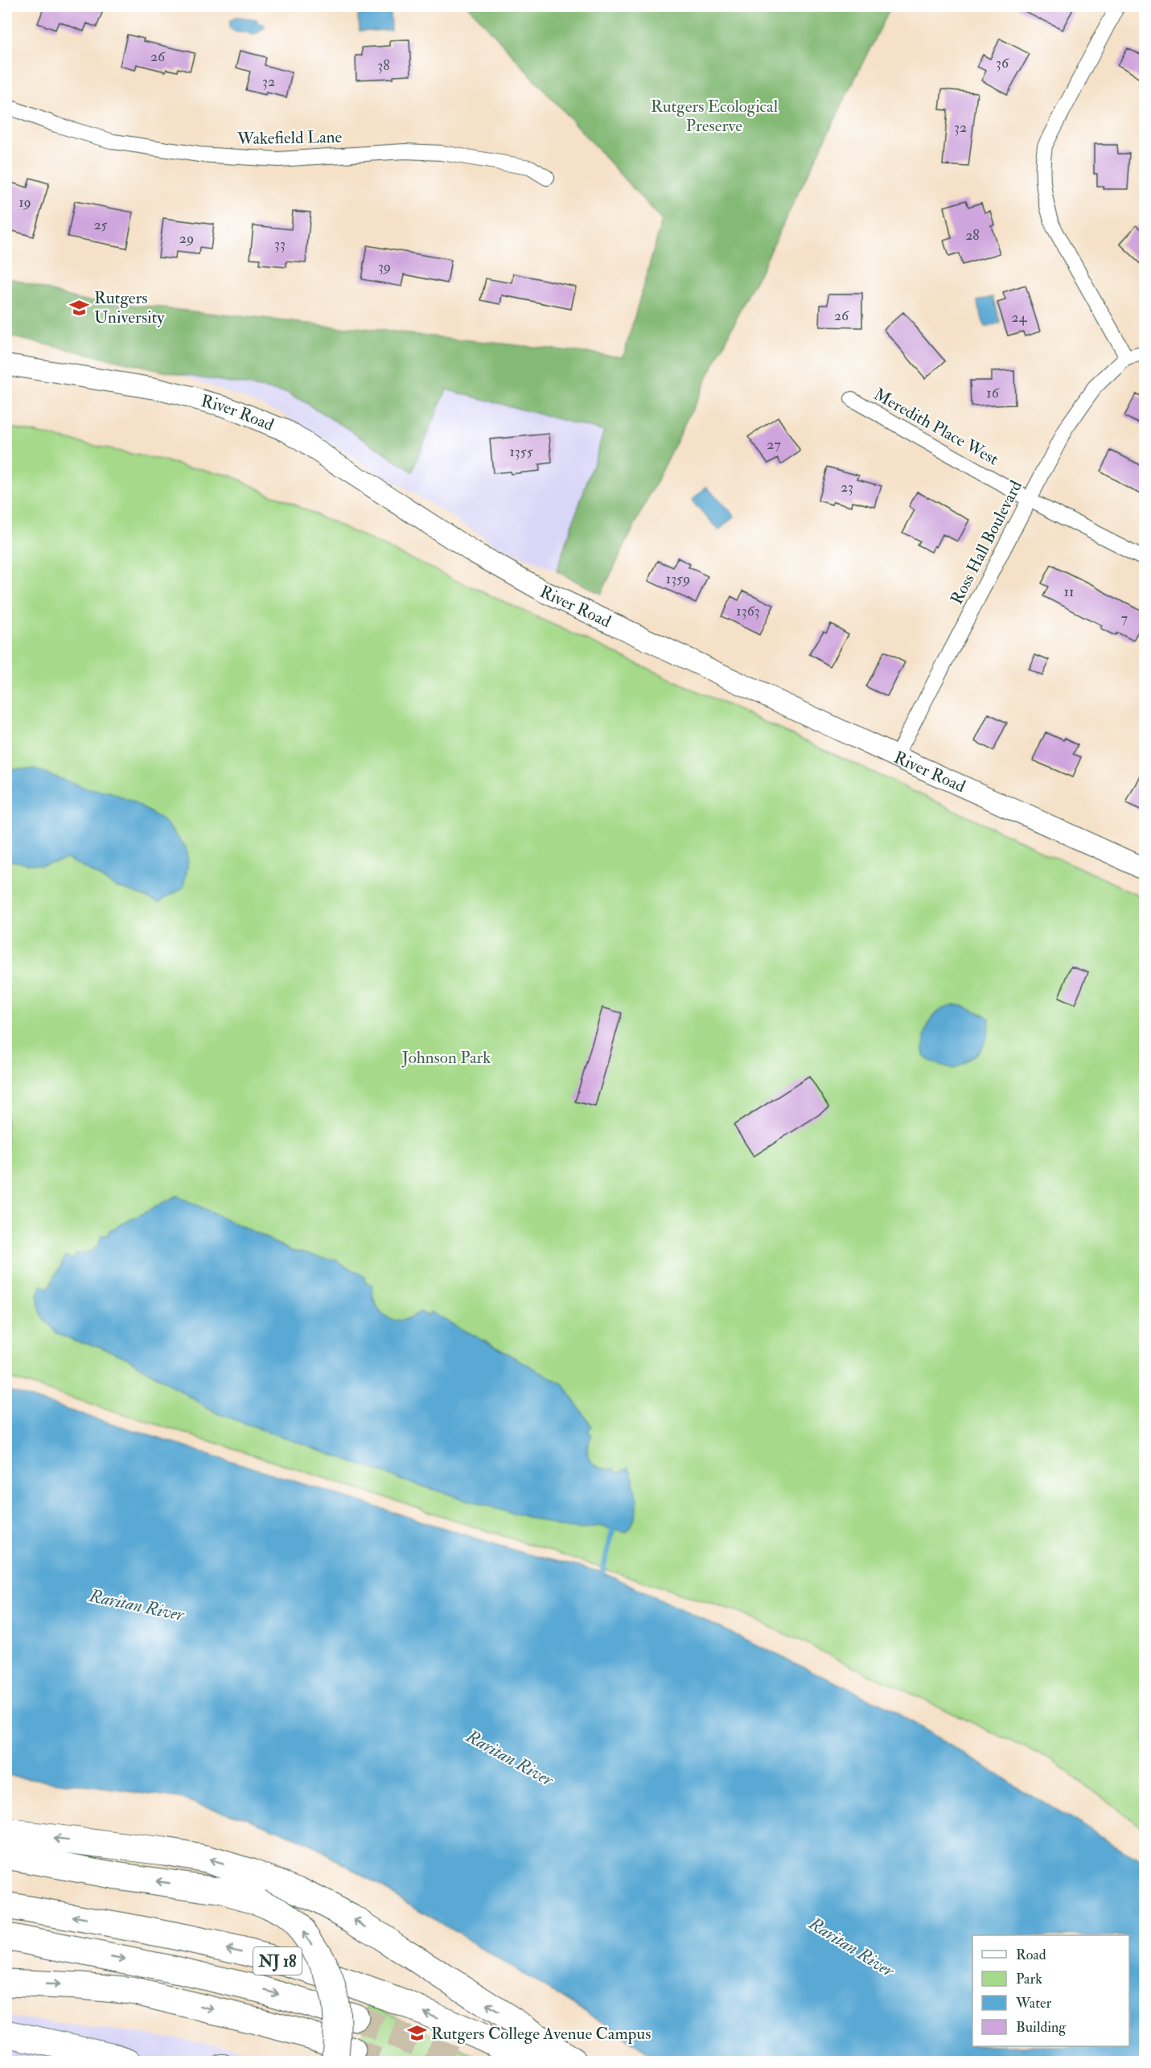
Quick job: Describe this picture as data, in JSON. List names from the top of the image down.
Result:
{
  "streets": {
    "highway": ["NJ 18"],
    "street": [
      "Wakefield Lane",
      "River Road",
      "Meredith Place West",
      "Ross Hall Boulevard"
    ]
  },
  "crossings": [
    ["River Road", "Ross Hall Boulevard"],
    ["Meredith Place West", "Ross Hall Boulevard"]
  ],
  "water": ["Raritan River"],
  "parks": ["Rutgers Ecological Preserve", "Johnson Park"],
  "places": {
    "school or university": ["Rutgers University", "Rutgers College Avenue Campus"]
  },
  "house_numbers": [
    "26",
    "36",
    "38",
    "32",
    "32",
    "19",
    "25",
    "28",
    "29",
    "33",
    "39",
    "26",
    "24",
    "16",
    "27",
    "1355",
    "23",
    "1359",
    "11",
    "1363",
    "7"
  ],
  "legend": [
    "Road",
    "Park",
    "Water",
    "Building"
  ]
}
